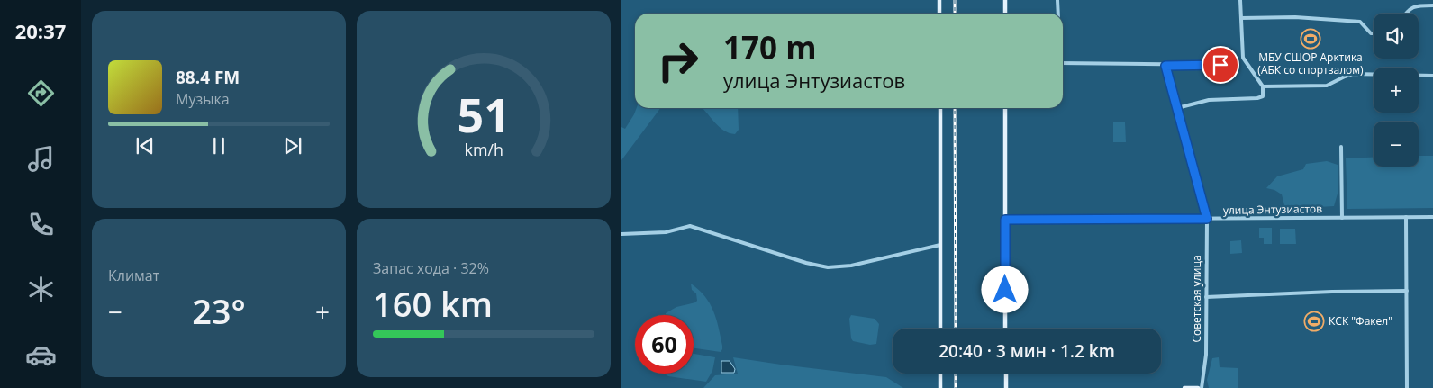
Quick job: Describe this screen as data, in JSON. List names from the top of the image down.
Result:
{
  "streets": {
    "street": ["улица Энтузиастов", "Советская улица"]
  },
  "crossings": [
    ["улица Энтузиастов", "Советская улица"]
  ],
  "places": {
    "sports": ["МБУ СШОР Арктика (АБК со спортзалом)", "КСК \"Факел\""]
  },
  "page": {
    "tabs": "20:37",
    "map_buttons": ["+", "−"],
    "turn": ["170 m", "улица Энтузиастов"],
    "song": ["88.4 FM", "Музыка"],
    "tile": [
      "Климат",
      ["Запас хода · 32%", "160 km"]
    ],
    "heat": ["−", "23°", "+"],
    "limit": "60",
    "trip": "20:40 · 3 мин · 1.2 km",
    "gauge": ["51", "km/h"]
  }
}
